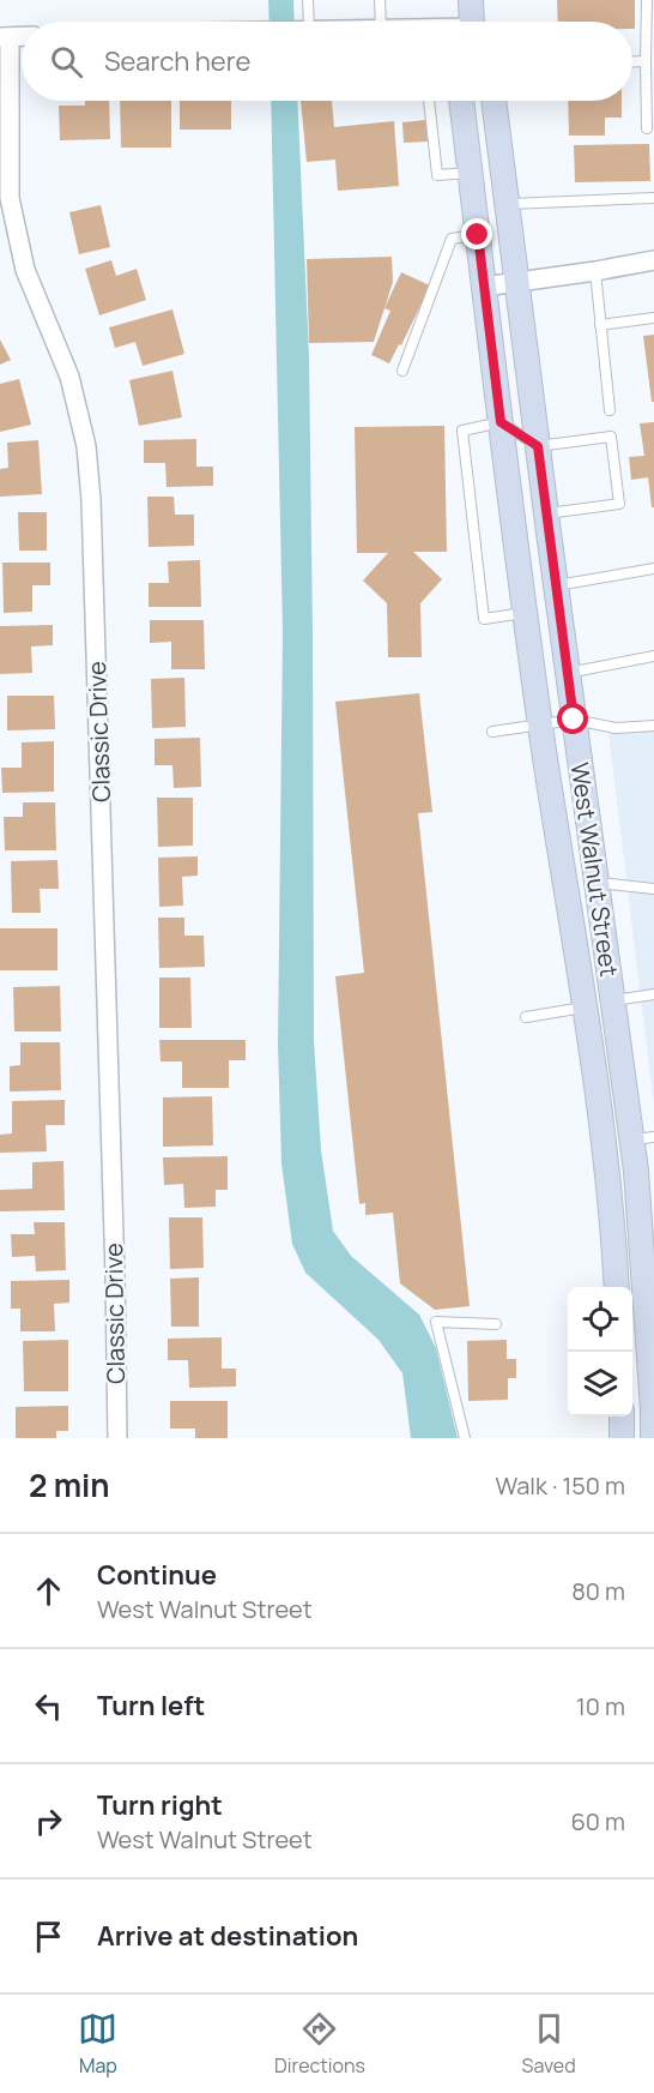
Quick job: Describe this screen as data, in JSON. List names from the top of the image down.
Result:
{
  "streets": {
    "main road": ["West Walnut Street"],
    "street": ["Classic Drive"]
  },
  "page": {
    "search": "Search here",
    "heading": ["2 min", "Walk · 150 m"],
    "list": [
      ["Continue", "West Walnut Street", "80 m"],
      ["Turn left", "10 m"],
      ["Turn right", "West Walnut Street", "60 m"],
      "Arrive at destination"
    ],
    "nav": ["Map", "Directions", "Saved"]
  }
}
